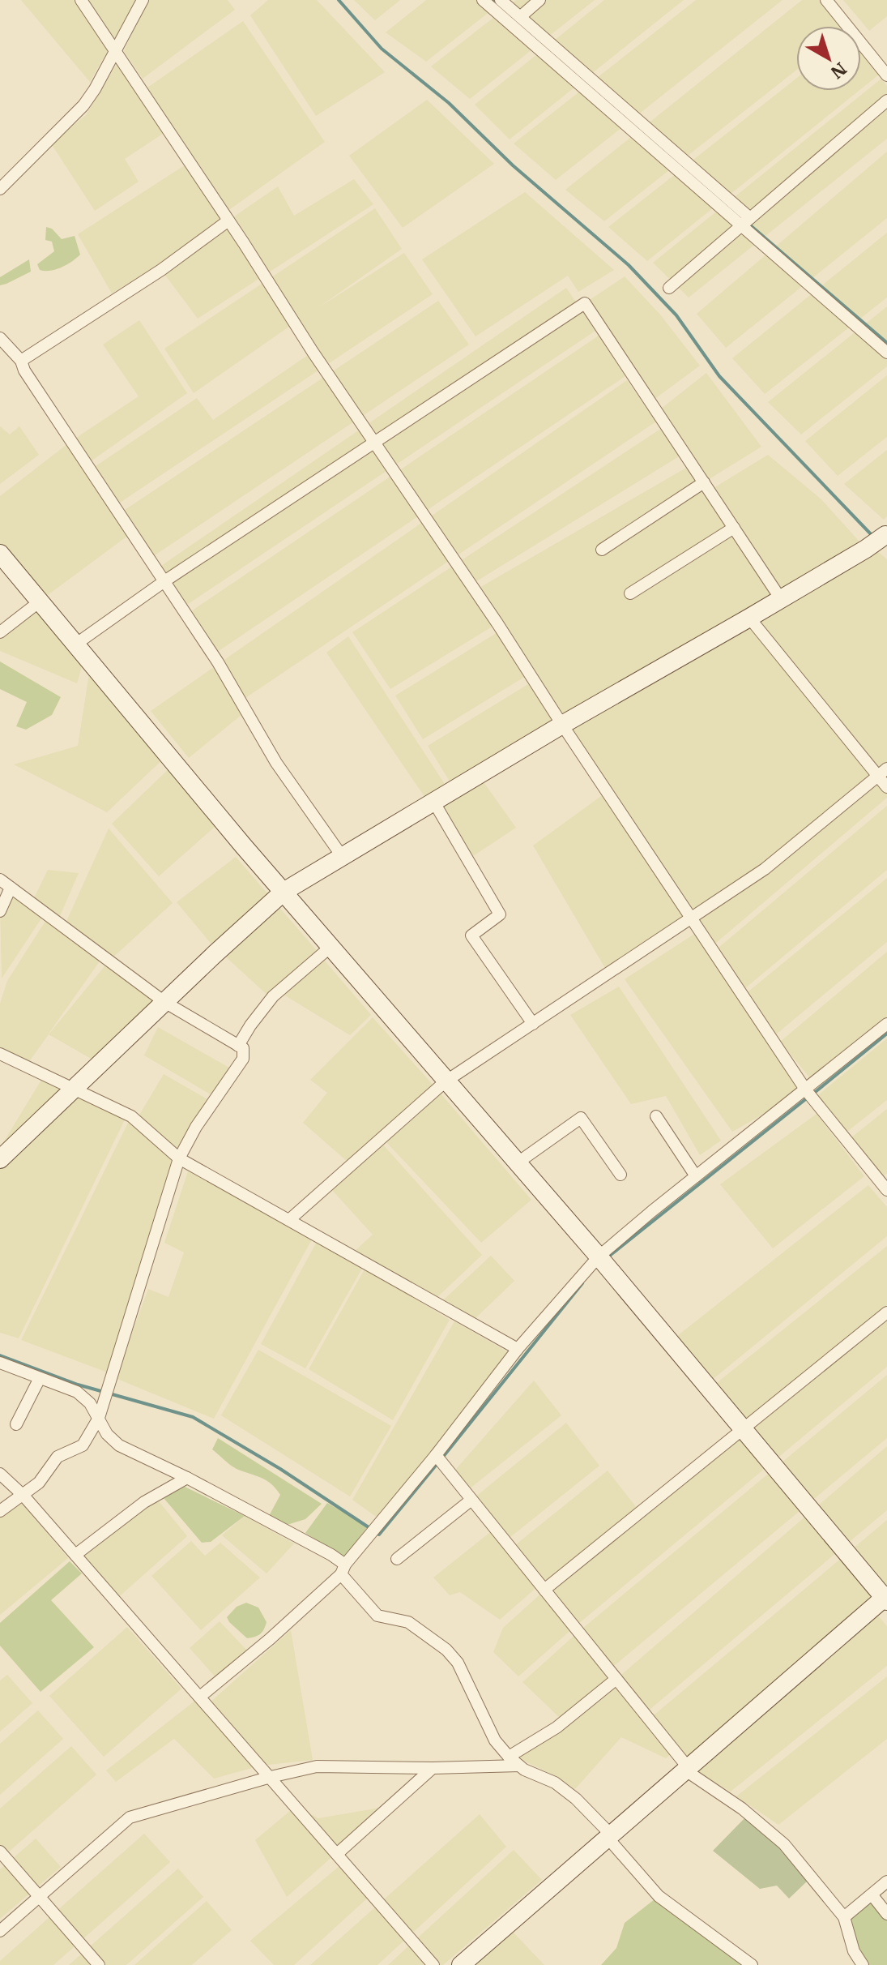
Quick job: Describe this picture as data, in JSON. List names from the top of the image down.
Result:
{
  "north": "bottom right"
}
